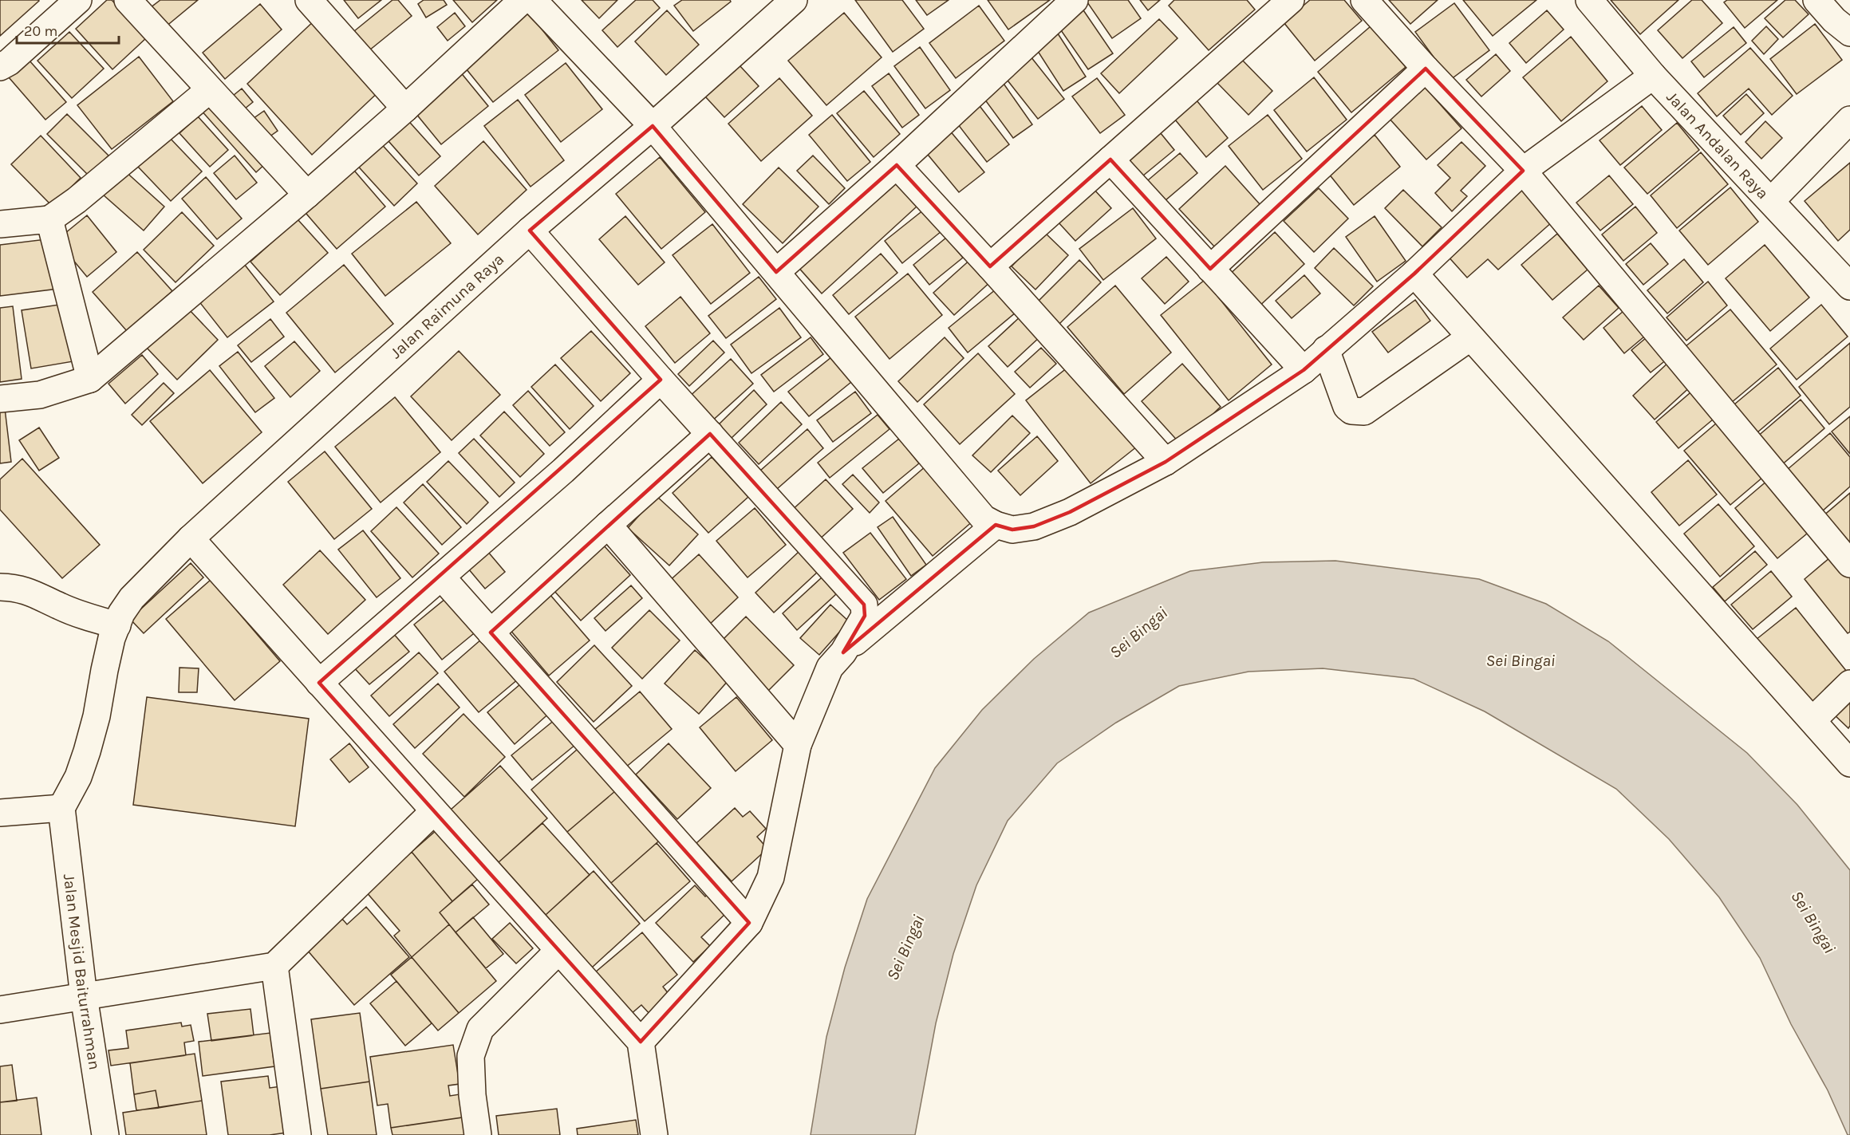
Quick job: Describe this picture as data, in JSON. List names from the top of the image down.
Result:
{
  "streets": {
    "street": ["Jalan Andalan Raya", "Jalan Raimuna Raya", "Jalan Mesjid Baiturrahman"]
  },
  "crossings": [
    ["Jalan Raimuna Raya", "Jalan Mesjid Baiturrahman"]
  ],
  "water": ["Sei Bingai"],
  "scale_bar": "20 m"
}
